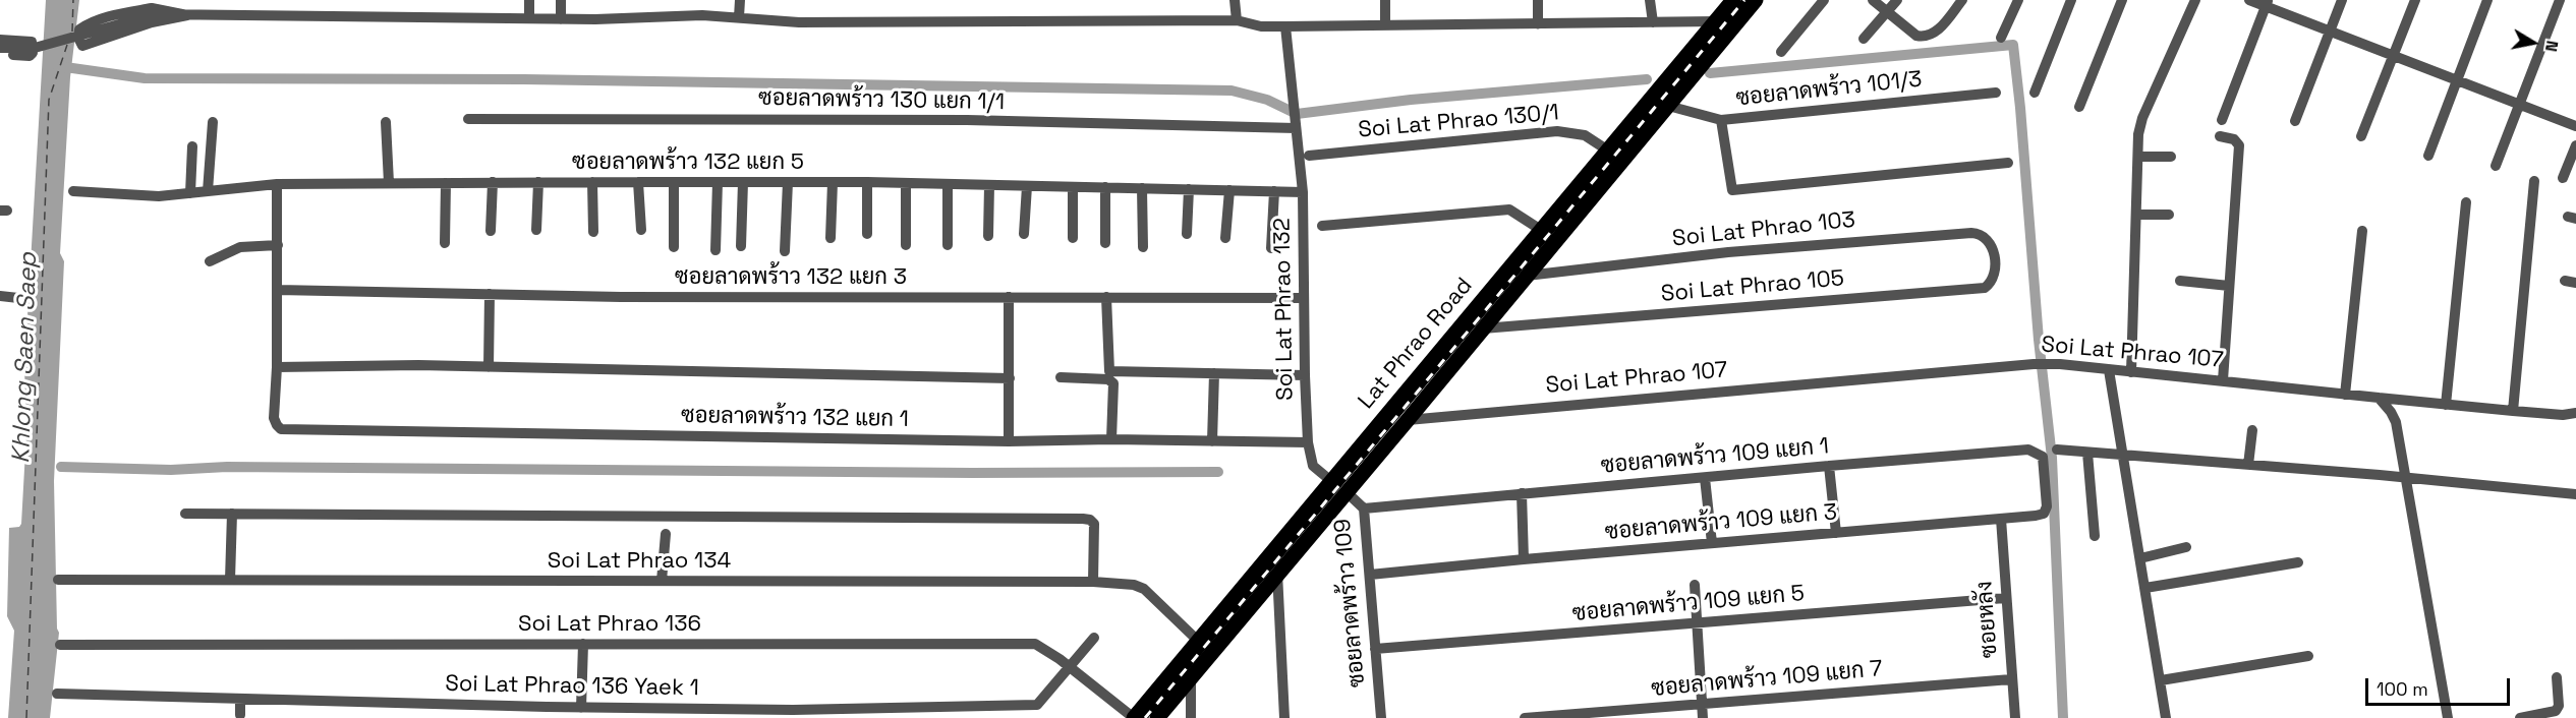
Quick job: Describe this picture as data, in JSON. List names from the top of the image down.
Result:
{
  "streets": {
    "main road": ["Lat Phrao Road"],
    "street": [
      "ซอยลาดพร้าว 101/3",
      "ซอยลาดพร้าว 130 แยก 1/1",
      "Soi Lat Phrao 130/1",
      "ซอยลาดพร้าว 132 แยก 5",
      "Soi Lat Phrao 103",
      "ซอยลาดพร้าว 132 แยก 3",
      "Soi Lat Phrao 105",
      "Soi Lat Phrao 132",
      "Soi Lat Phrao 107",
      "ซอยลาดพร้าว 132 แยก 1",
      "ซอยลาดพร้าว 109 แยก 1",
      "ซอยลาดพร้าว 109 แยก 3",
      "Soi Lat Phrao 134",
      "ซอยลาดพร้าว 109",
      "ซอยลาดพร้าว 109 แยก 5",
      "ซอยหลัง",
      "Soi Lat Phrao 136",
      "ซอยลาดพร้าว 109 แยก 7",
      "Soi Lat Phrao 136 Yaek 1"
    ]
  },
  "crossings": [
    ["ซอยลาดพร้าว 101/3", "Lat Phrao Road"],
    ["ซอยลาดพร้าว 130 แยก 1/1", "Soi Lat Phrao 132"],
    ["Soi Lat Phrao 130/1", "Lat Phrao Road"],
    ["ซอยลาดพร้าว 132 แยก 5", "Soi Lat Phrao 132"],
    ["Soi Lat Phrao 103", "Soi Lat Phrao 105"],
    ["Soi Lat Phrao 103", "Lat Phrao Road"],
    ["ซอยลาดพร้าว 132 แยก 3", "Soi Lat Phrao 132"],
    ["Soi Lat Phrao 105", "Lat Phrao Road"],
    ["Soi Lat Phrao 132", "Lat Phrao Road"],
    ["Soi Lat Phrao 132", "ซอยลาดพร้าว 132 แยก 1"],
    ["Lat Phrao Road", "Soi Lat Phrao 107"],
    ["Lat Phrao Road", "Soi Lat Phrao 134"],
    ["Lat Phrao Road", "ซอยลาดพร้าว 109"],
    ["Lat Phrao Road", "Soi Lat Phrao 136"],
    ["ซอยลาดพร้าว 109 แยก 1", "ซอยลาดพร้าว 109 แยก 3"],
    ["ซอยลาดพร้าว 109 แยก 1", "ซอยลาดพร้าว 109"],
    ["ซอยลาดพร้าว 109 แยก 3", "ซอยลาดพร้าว 109"],
    ["ซอยลาดพร้าว 109 แยก 3", "ซอยหลัง"],
    ["ซอยลาดพร้าว 109", "ซอยลาดพร้าว 109 แยก 5"],
    ["ซอยลาดพร้าว 109 แยก 5", "ซอยหลัง"],
    ["ซอยหลัง", "ซอยลาดพร้าว 109 แยก 7"],
    ["Soi Lat Phrao 136", "Soi Lat Phrao 136 Yaek 1"]
  ],
  "water": ["Khlong Saen Saep"],
  "scale_bar": "100 m",
  "north": "right"
}
